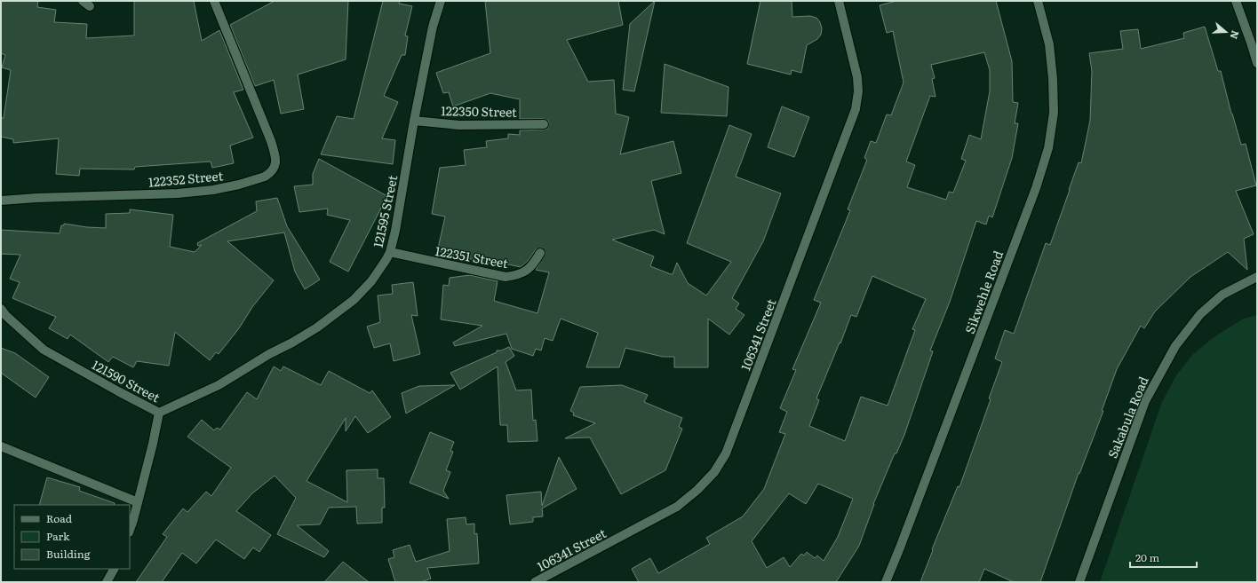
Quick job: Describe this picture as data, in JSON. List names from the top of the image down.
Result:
{
  "streets": {
    "street": [
      "122350 Street",
      "122352 Street",
      "121595 Street",
      "122351 Street",
      "Sikwehle Road",
      "106341 Street",
      "121590 Street",
      "Sakabula Road"
    ]
  },
  "crossings": [
    ["122350 Street", "121595 Street"],
    ["121595 Street", "122351 Street"],
    ["121595 Street", "121590 Street"]
  ],
  "legend": ["Road", "Park", "Building"],
  "scale_bar": "20 m",
  "north": "right"
}
